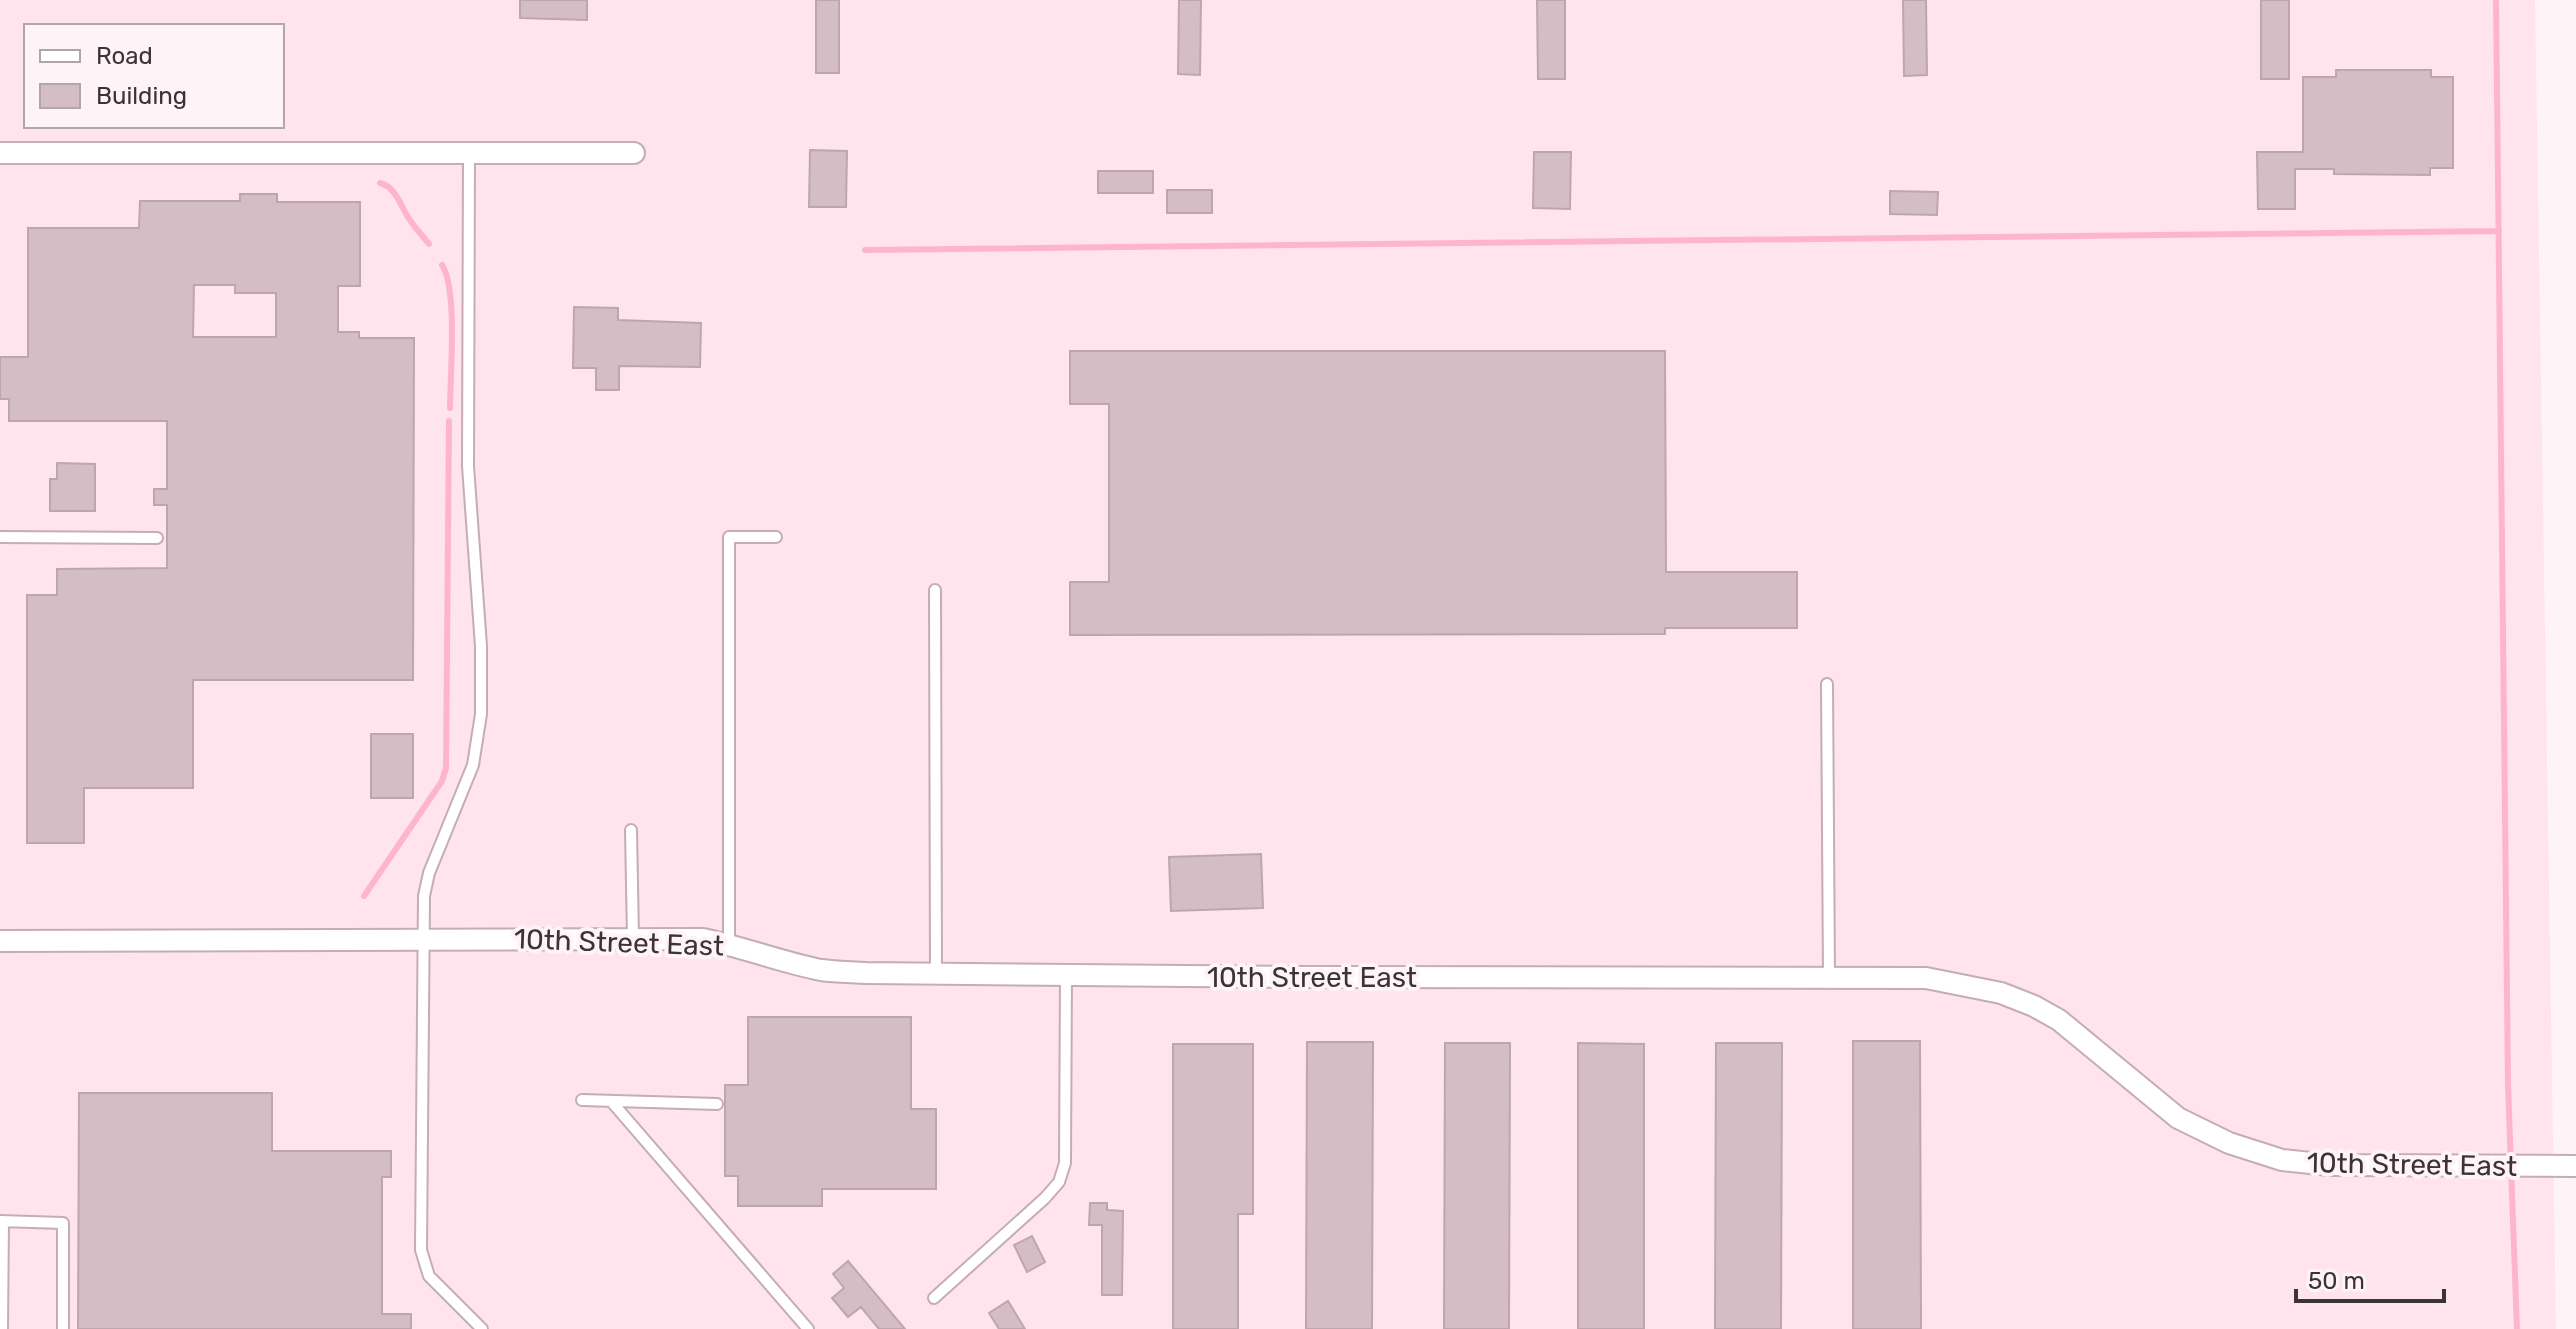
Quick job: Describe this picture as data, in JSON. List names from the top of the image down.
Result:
{
  "streets": {
    "street": ["10th Street East"]
  },
  "legend": ["Road", "Building"],
  "scale_bar": "50 m"
}
